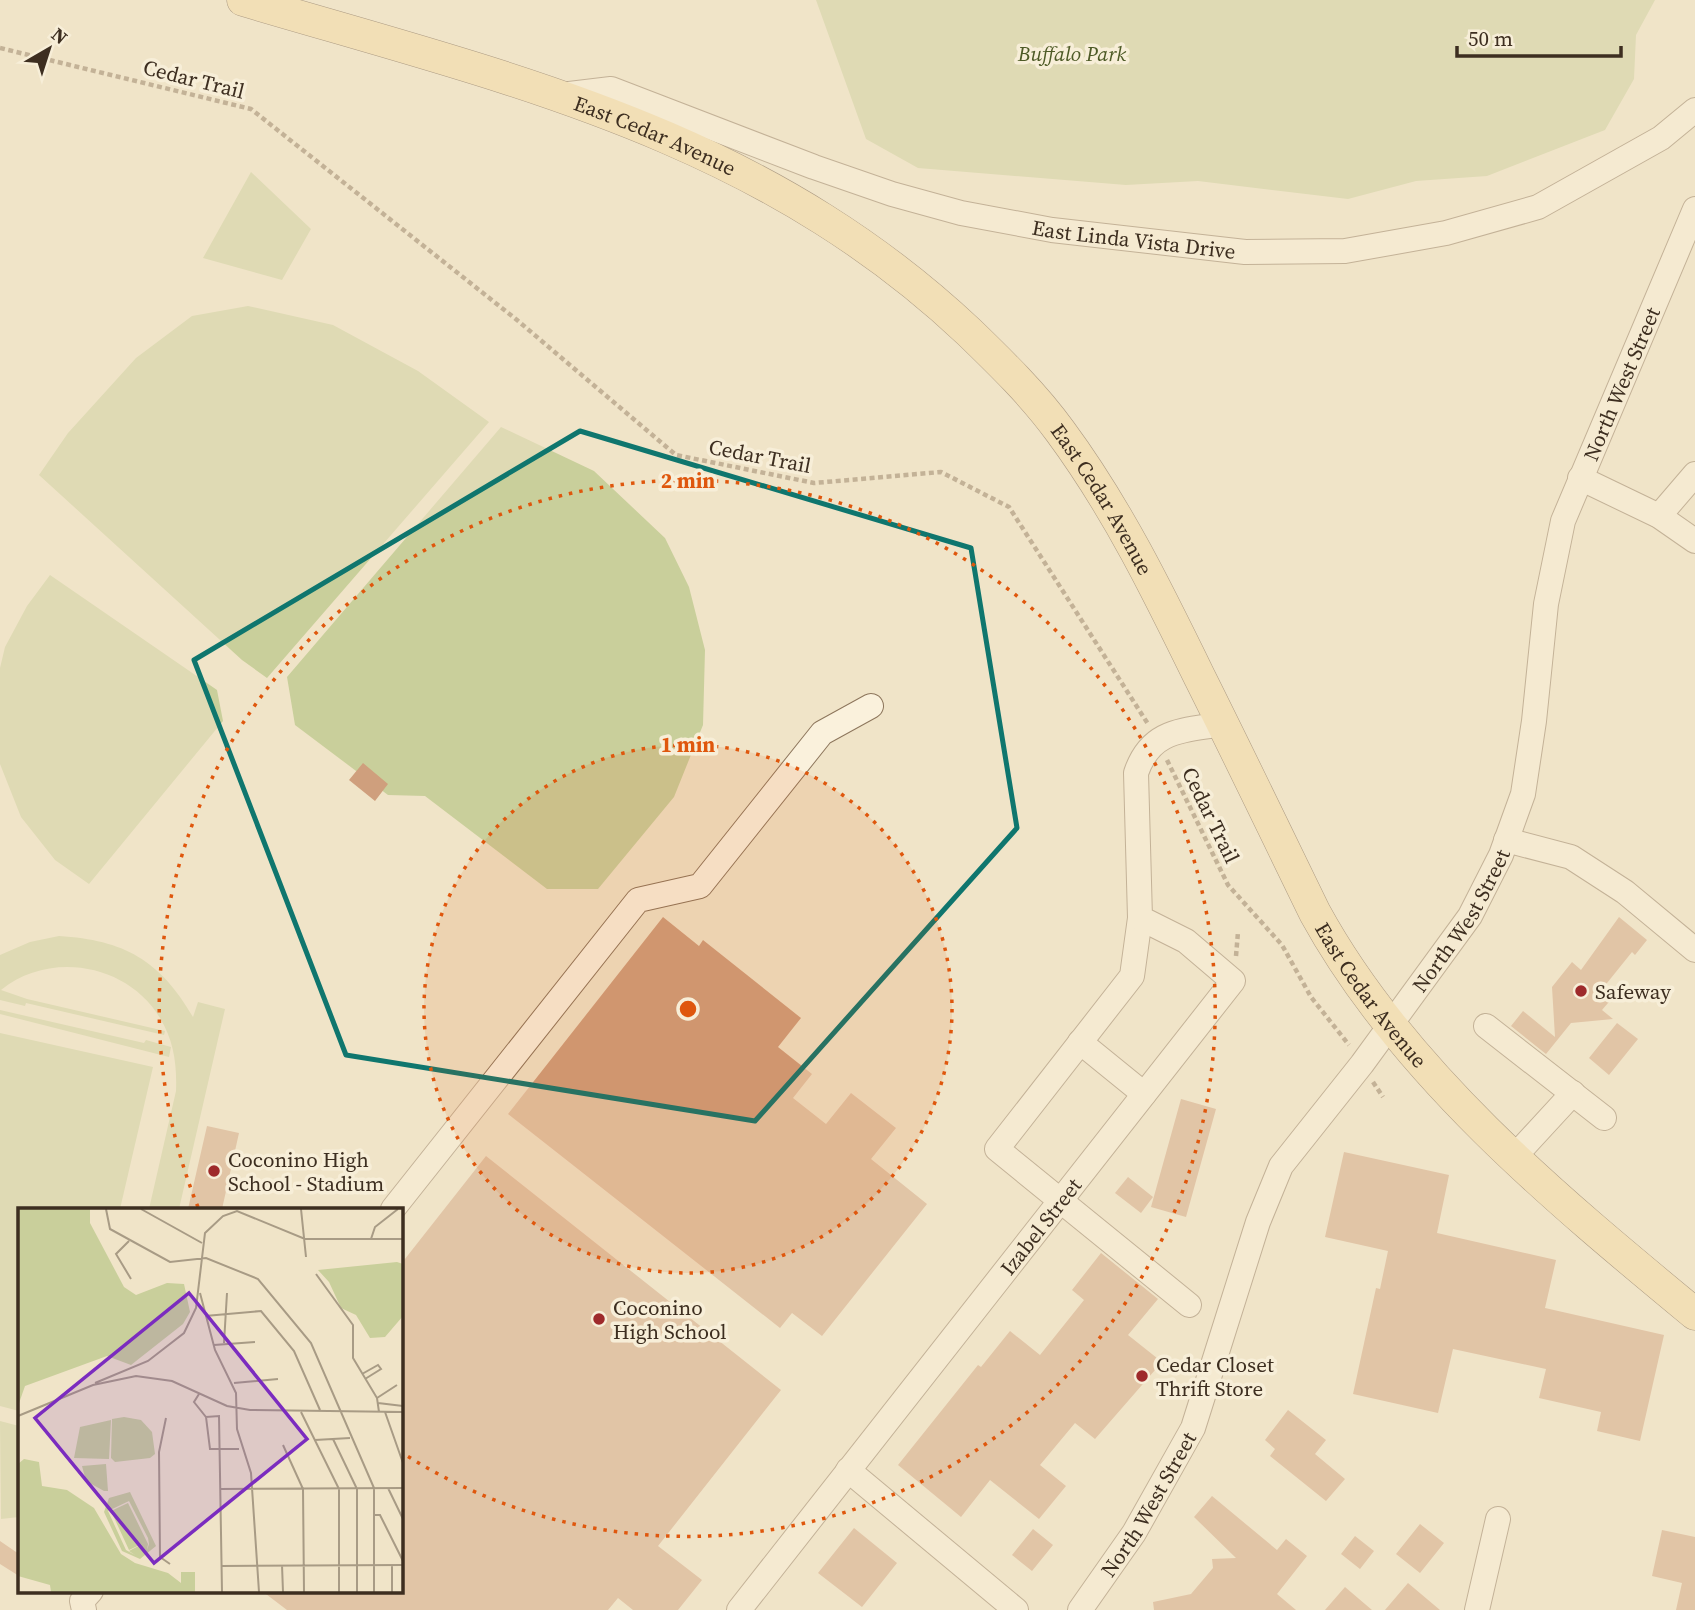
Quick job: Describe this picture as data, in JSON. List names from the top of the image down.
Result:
{
  "streets": {
    "main road": ["East Cedar Avenue"],
    "street": ["East Linda Vista Drive", "North West Street", "Izabel Street"],
    "path": ["Cedar Trail"]
  },
  "crossings": [
    ["East Cedar Avenue", "East Linda Vista Drive"],
    ["East Cedar Avenue", "North West Street"]
  ],
  "parks": ["Buffalo Park"],
  "places": [
    "Safeway",
    "Coconino High School - Stadium",
    "Coconino High School",
    "Cedar Closet Thrift Store"
  ],
  "scale_bar": "50 m",
  "north": "top right",
  "rings": ["2 min", "1 min"]
}
